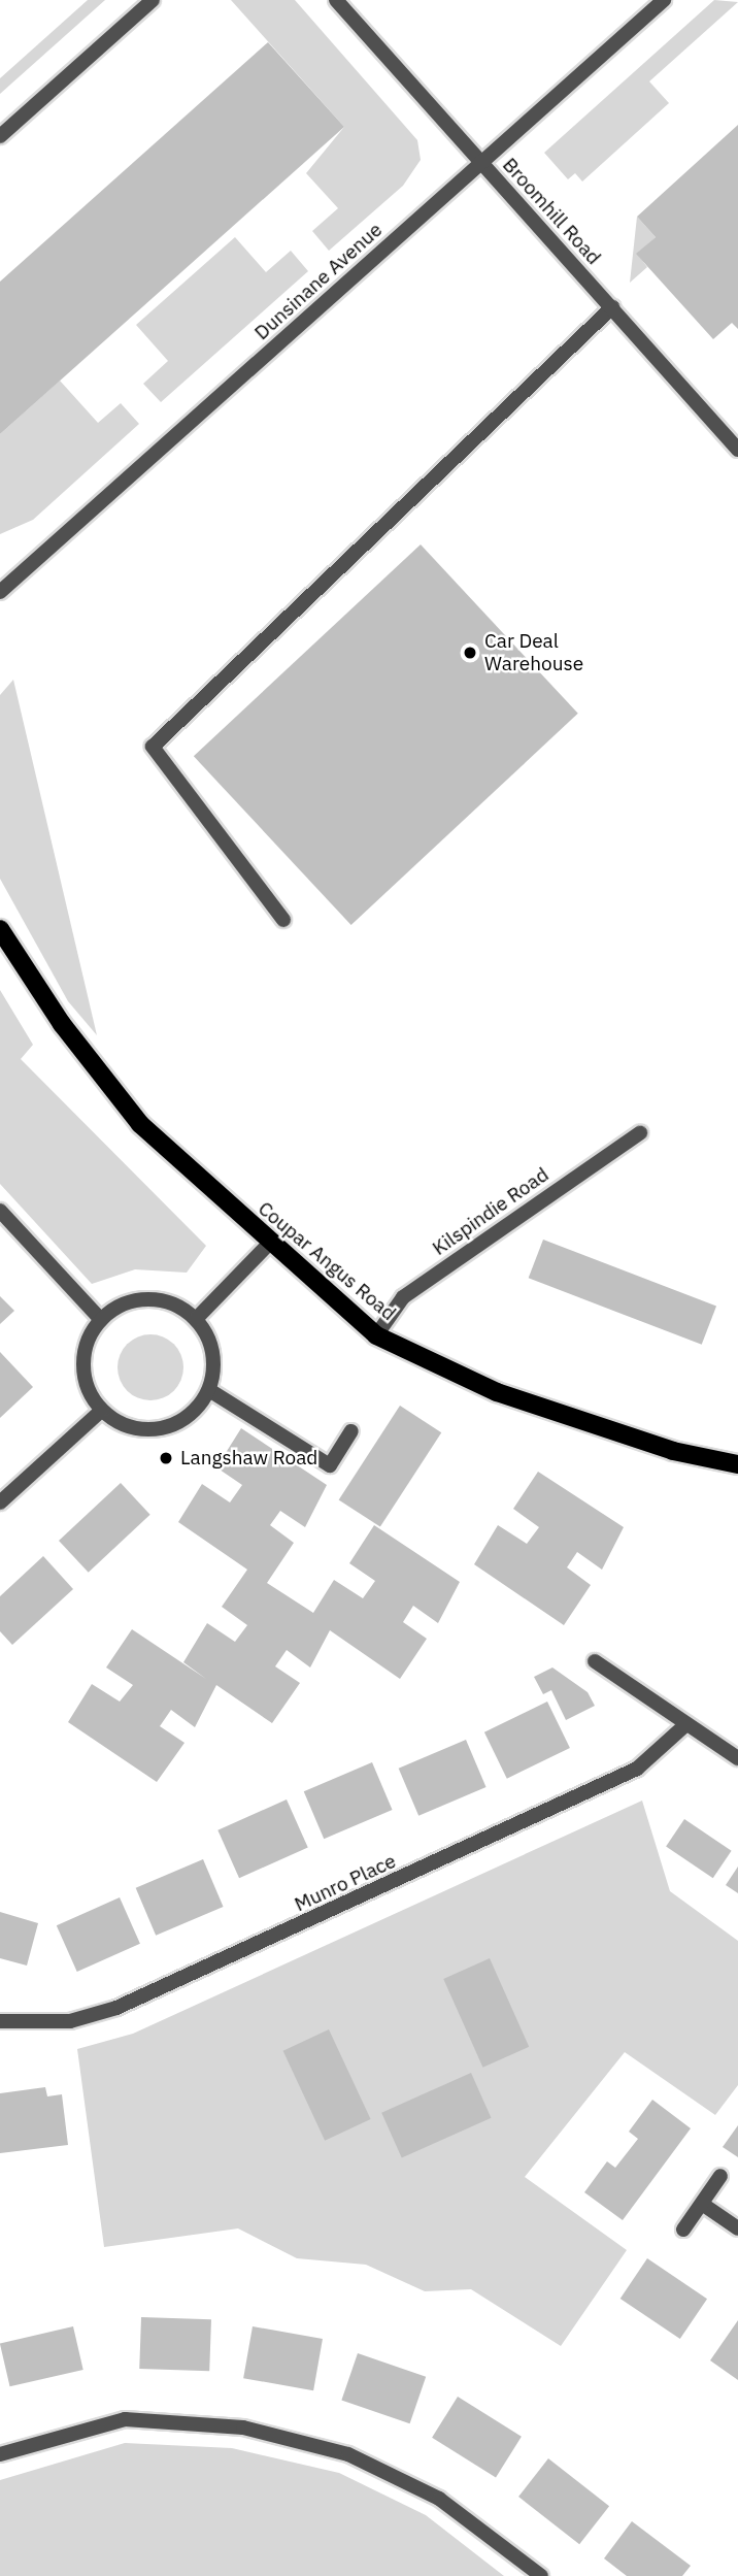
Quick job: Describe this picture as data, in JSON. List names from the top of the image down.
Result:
{
  "streets": {
    "main road": ["Coupar Angus Road"],
    "street": [
      "Broomhill Road",
      "Dunsinane Avenue",
      "Kilspindie Road",
      "Munro Place"
    ]
  },
  "crossings": [
    ["Broomhill Road", "Dunsinane Avenue"],
    ["Kilspindie Road", "Coupar Angus Road"]
  ],
  "places": ["Car Deal Warehouse", "Langshaw Road"]
}
